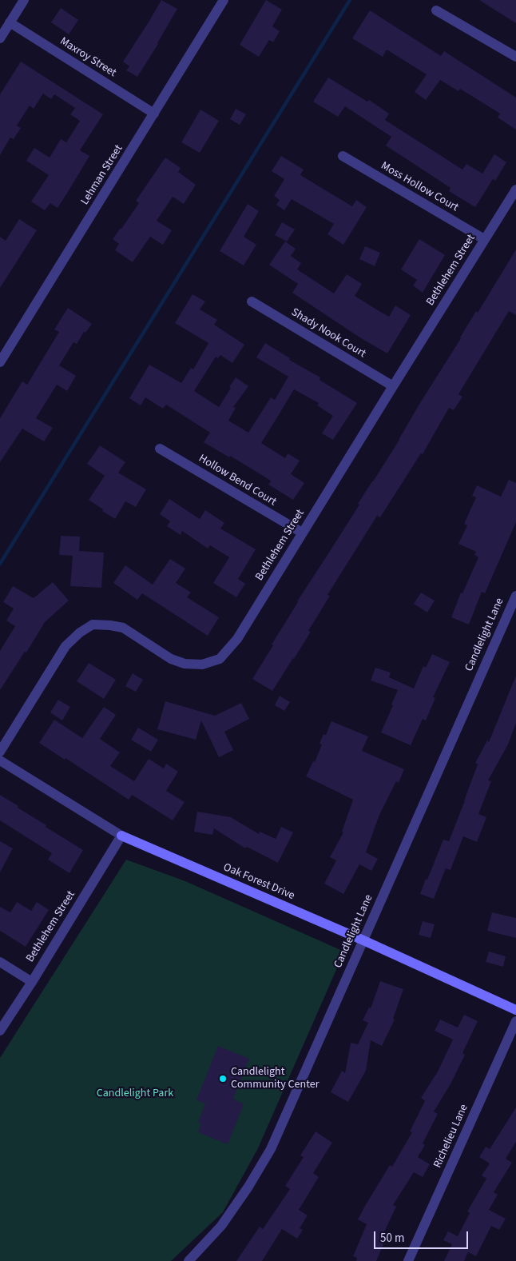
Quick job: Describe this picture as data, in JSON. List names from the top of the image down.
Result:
{
  "streets": {
    "street": [
      "Maxroy Street",
      "Lehman Street",
      "Moss Hollow Court",
      "Bethlehem Street",
      "Shady Nook Court",
      "Hollow Bend Court",
      "Candlelight Lane",
      "Oak Forest Drive",
      "Richelieu Lane"
    ]
  },
  "crossings": [
    ["Maxroy Street", "Lehman Street"],
    ["Moss Hollow Court", "Bethlehem Street"],
    ["Bethlehem Street", "Shady Nook Court"],
    ["Bethlehem Street", "Hollow Bend Court"],
    ["Bethlehem Street", "Oak Forest Drive"],
    ["Candlelight Lane", "Oak Forest Drive"]
  ],
  "parks": ["Candlelight Park"],
  "places": ["Candlelight Community Center"],
  "scale_bar": "50 m"
}
